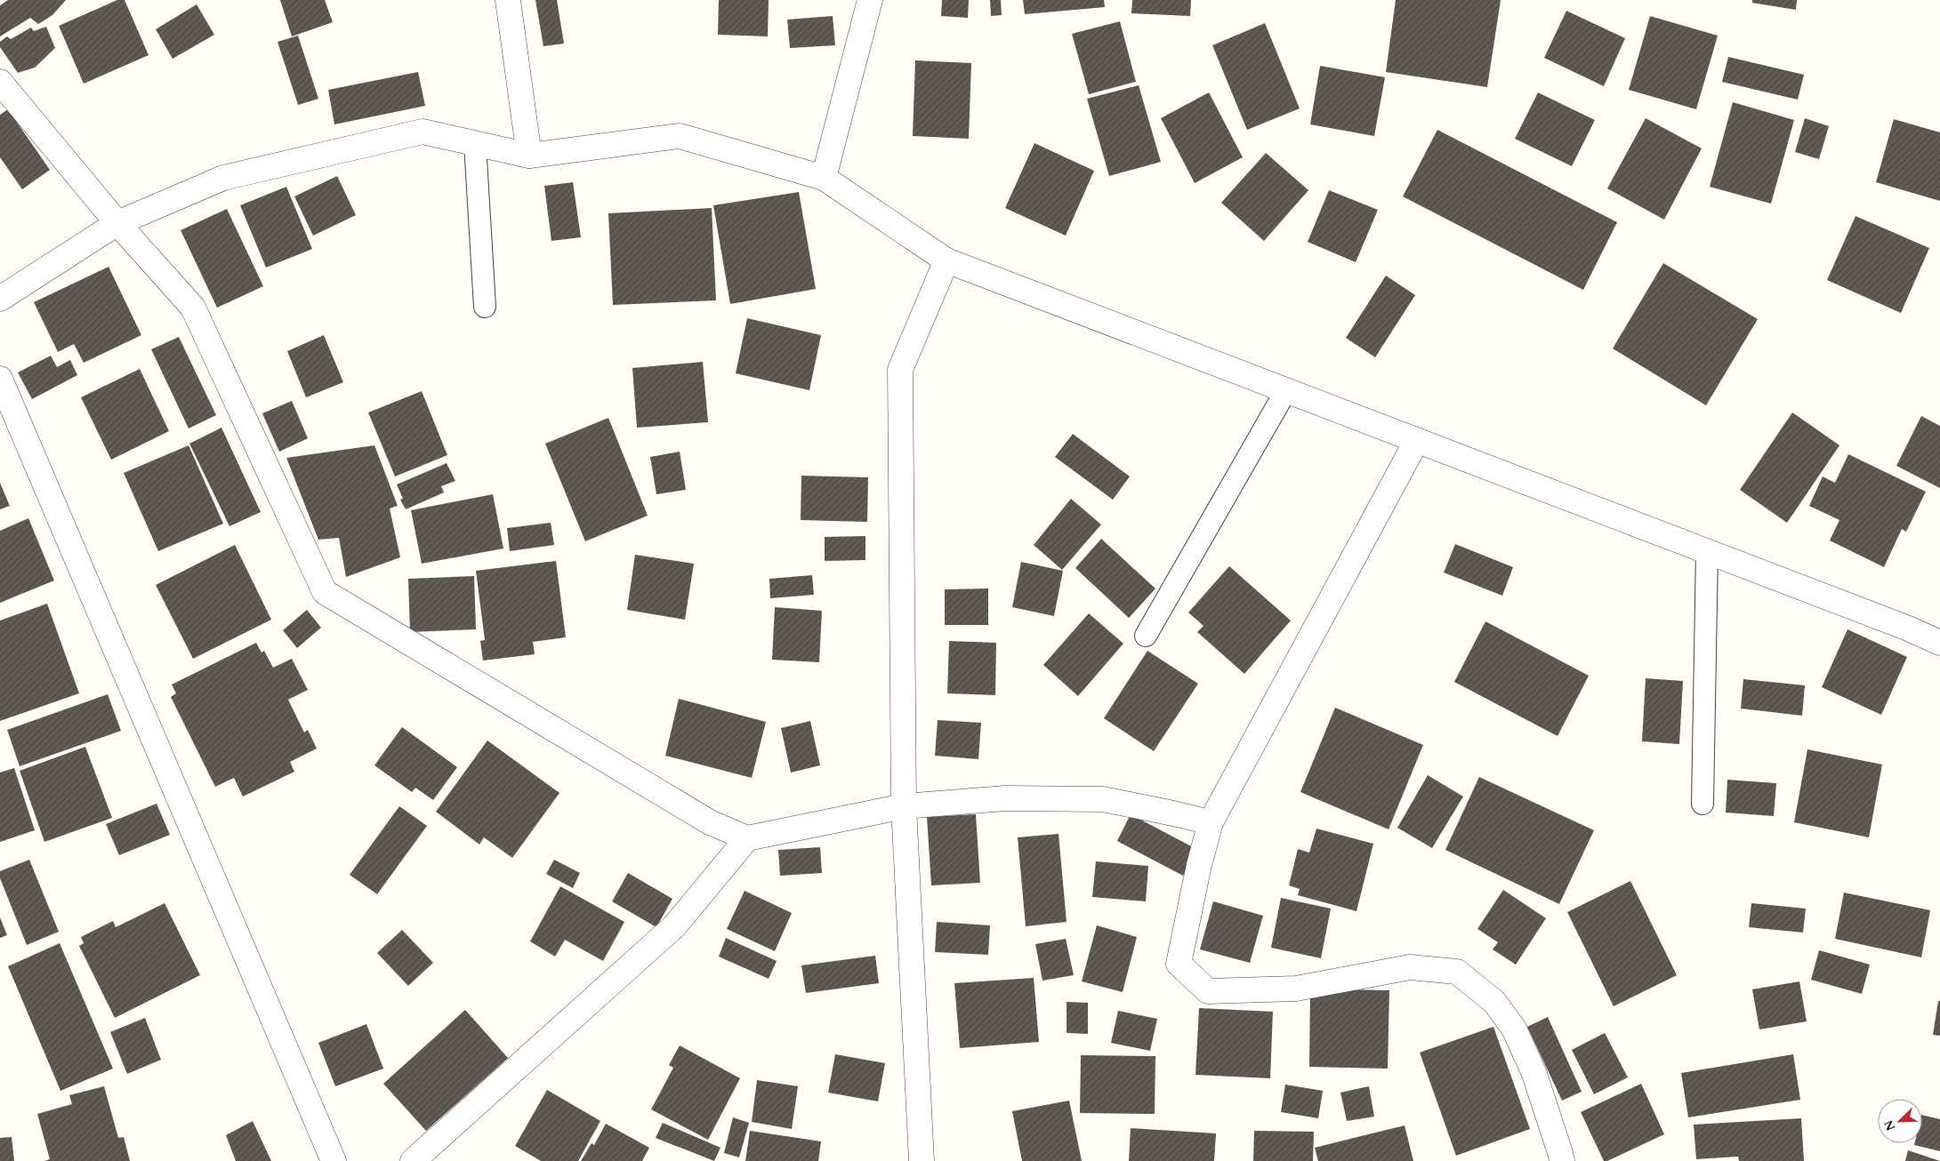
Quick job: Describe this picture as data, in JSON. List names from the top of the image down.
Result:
{
  "north": "bottom left"
}
